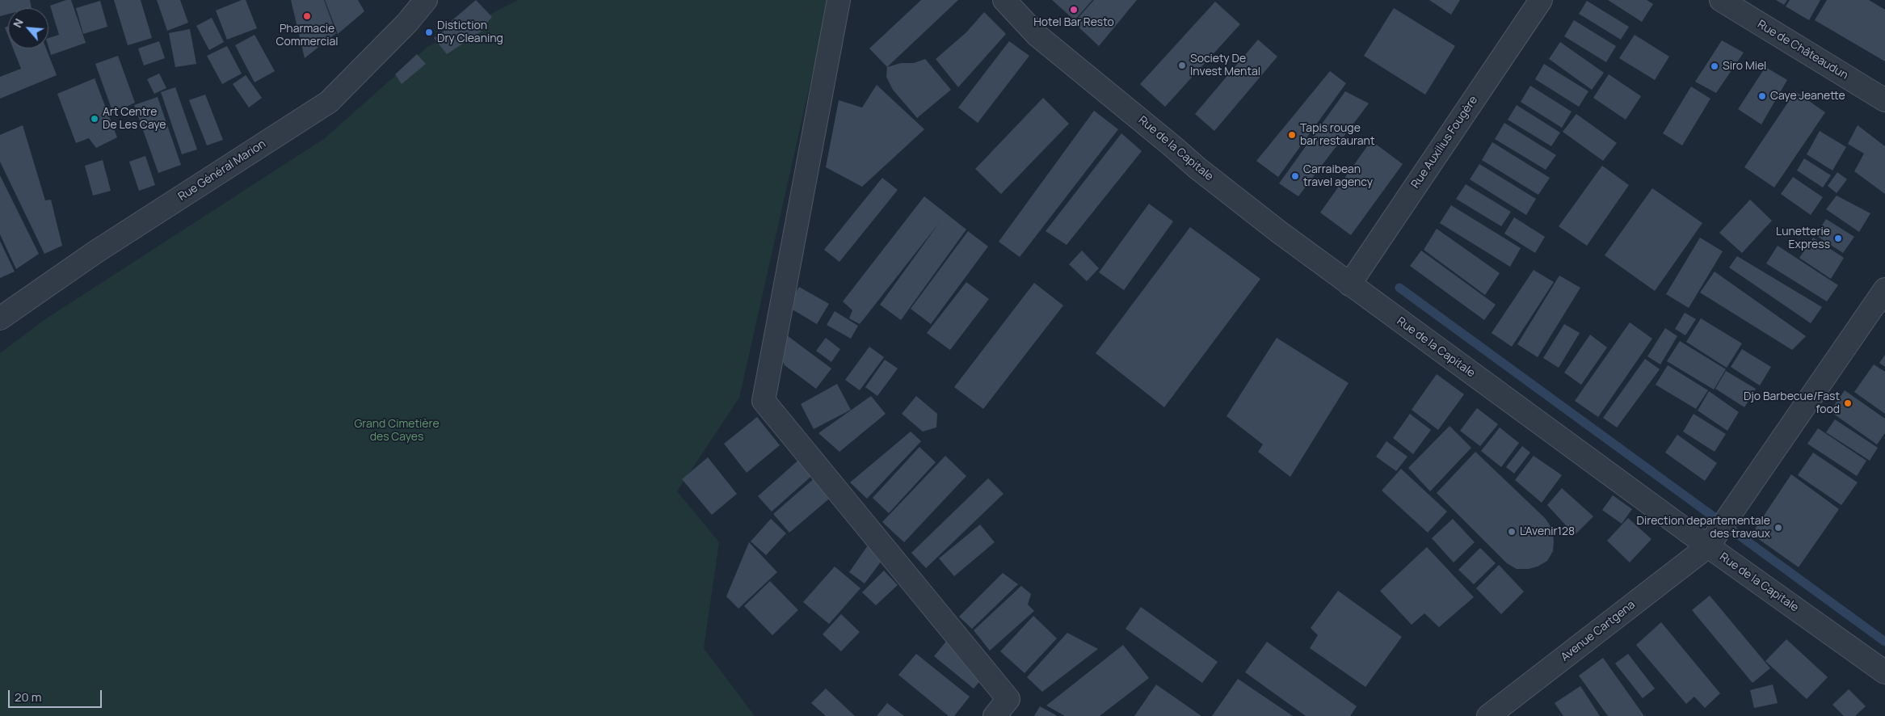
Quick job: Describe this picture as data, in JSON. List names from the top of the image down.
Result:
{
  "streets": {
    "street": [
      "Rue de Châteaudun",
      "Rue Auxilius Fougère",
      "Rue de la Capitale",
      "Rue Général Marion",
      "Avenue Cartgena"
    ]
  },
  "crossings": [
    ["Rue Auxilius Fougère", "Rue de la Capitale"],
    ["Rue de la Capitale", "Avenue Cartgena"]
  ],
  "parks": ["Grand Cimetière des Cayes"],
  "places": [
    "Hotel Bar Resto",
    "Pharmacie Commercial",
    "Distiction Dry Cleaning",
    "Society De Invest Mental",
    "Siro Miel",
    "Caye Jeanette",
    "Art Centre De Les Caye",
    "Tapis rouge bar restaurant",
    "Carraibean travel agency",
    "Lunetterie Express",
    "Djo Barbecue/Fast food",
    "Direction departementale des travaux",
    "L'Avenir128"
  ],
  "scale_bar": "20 m",
  "north": "top left"
}
